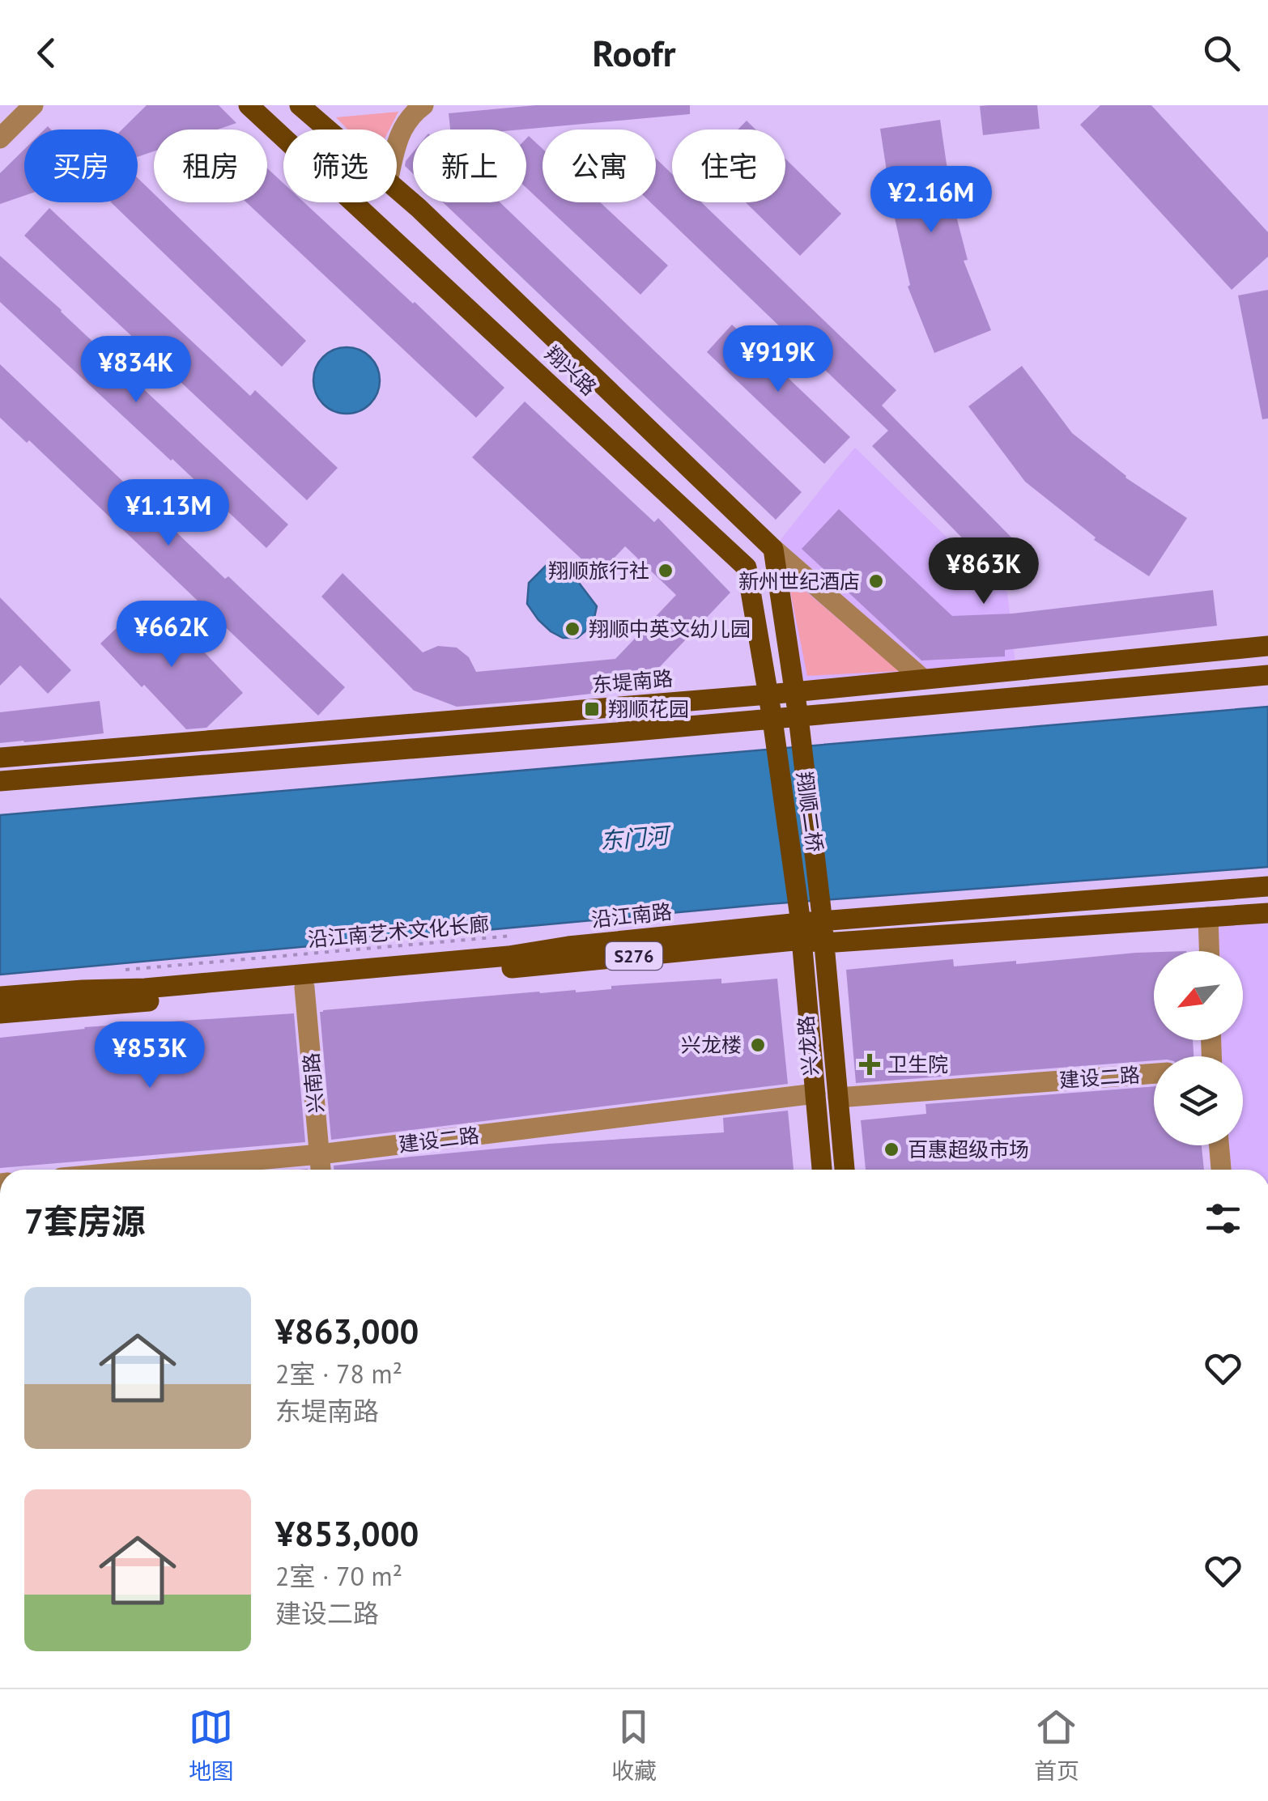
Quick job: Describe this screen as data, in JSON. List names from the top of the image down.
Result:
{
  "streets": {
    "main road": [
      "翔兴路",
      "东堤南路",
      "翔顺二桥",
      "沿江南路",
      "S276",
      "兴龙路"
    ],
    "street": ["建设二路", "兴南路"],
    "path": ["沿江南艺术文化长廊"]
  },
  "crossings": [
    ["翔兴路", "东堤南路"],
    ["翔兴路", "翔顺二桥"],
    ["翔顺二桥", "沿江南路"],
    ["翔顺二桥", "兴龙路"],
    ["沿江南路", "兴龙路"],
    ["沿江南路", "兴南路"],
    ["兴龙路", "建设二路"],
    ["建设二路", "兴南路"]
  ],
  "water": ["东门河"],
  "places": {
    "other": [
      "翔顺旅行社",
      "新州世纪酒店",
      "翔顺中英文幼儿园",
      "兴龙楼",
      "百惠超级市场"
    ],
    "transit": ["翔顺花园"],
    "health": ["卫生院"]
  },
  "north": "bottom left",
  "page": {
    "header": "Roofr",
    "chip": [
      "买房",
      "租房",
      "筛选",
      "新上",
      "公寓",
      "住宅"
    ],
    "price": [
      "¥2.16M",
      "¥919K",
      "¥834K",
      "¥1.13M",
      "¥863K",
      "¥662K",
      "¥853K"
    ],
    "heading": "7套房源",
    "list": [
      {
        "name": "¥863,000",
        "note": "2室 · 78 m² · 东堤南路"
      },
      {
        "name": "¥853,000",
        "note": "2室 · 70 m² · 建设二路"
      }
    ],
    "tabs": ["地图", "收藏", "首页"]
  }
}
